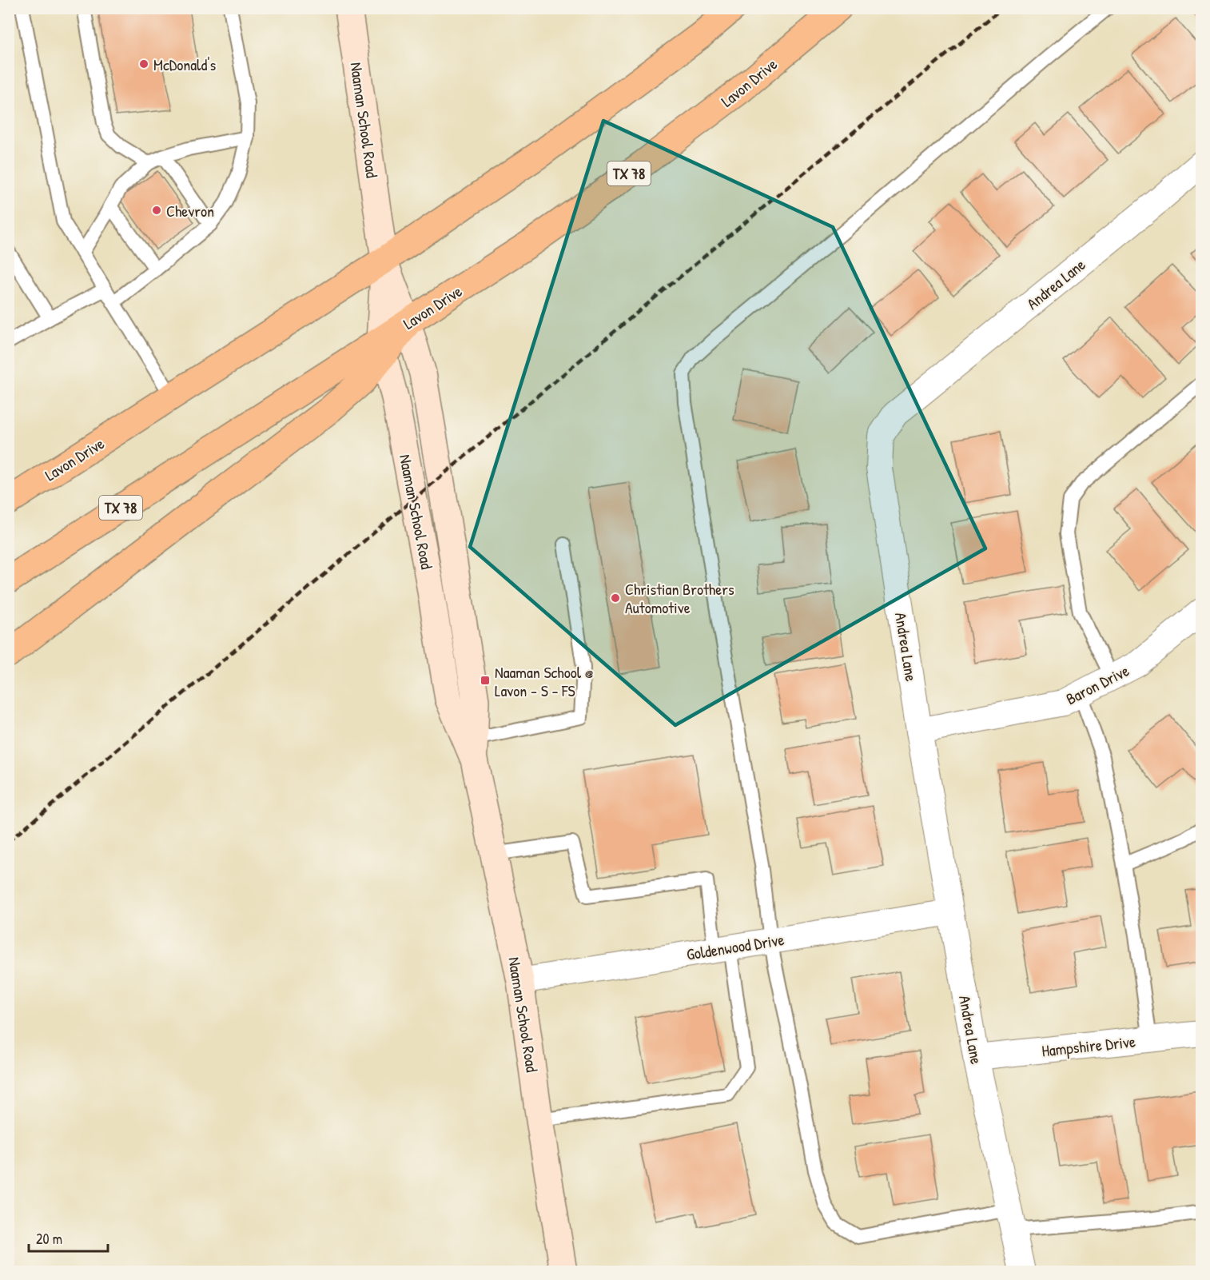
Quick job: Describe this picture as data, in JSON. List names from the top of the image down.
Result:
{
  "streets": {
    "main road": ["Lavon Drive", "Naaman School Road", "TX 78"],
    "street": [
      "Andrea Lane",
      "Baron Drive",
      "Goldenwood Drive",
      "Hampshire Drive"
    ]
  },
  "crossings": [
    ["Lavon Drive", "Naaman School Road"],
    ["Naaman School Road", "TX 78"],
    ["Naaman School Road", "Goldenwood Drive"],
    ["Andrea Lane", "Baron Drive"],
    ["Andrea Lane", "Goldenwood Drive"],
    ["Andrea Lane", "Hampshire Drive"]
  ],
  "places": {
    "other": ["McDonald's", "Chevron", "Christian Brothers Automotive"],
    "transit": ["Naaman School @ Lavon - S - FS"]
  },
  "scale_bar": "20 m"
}
